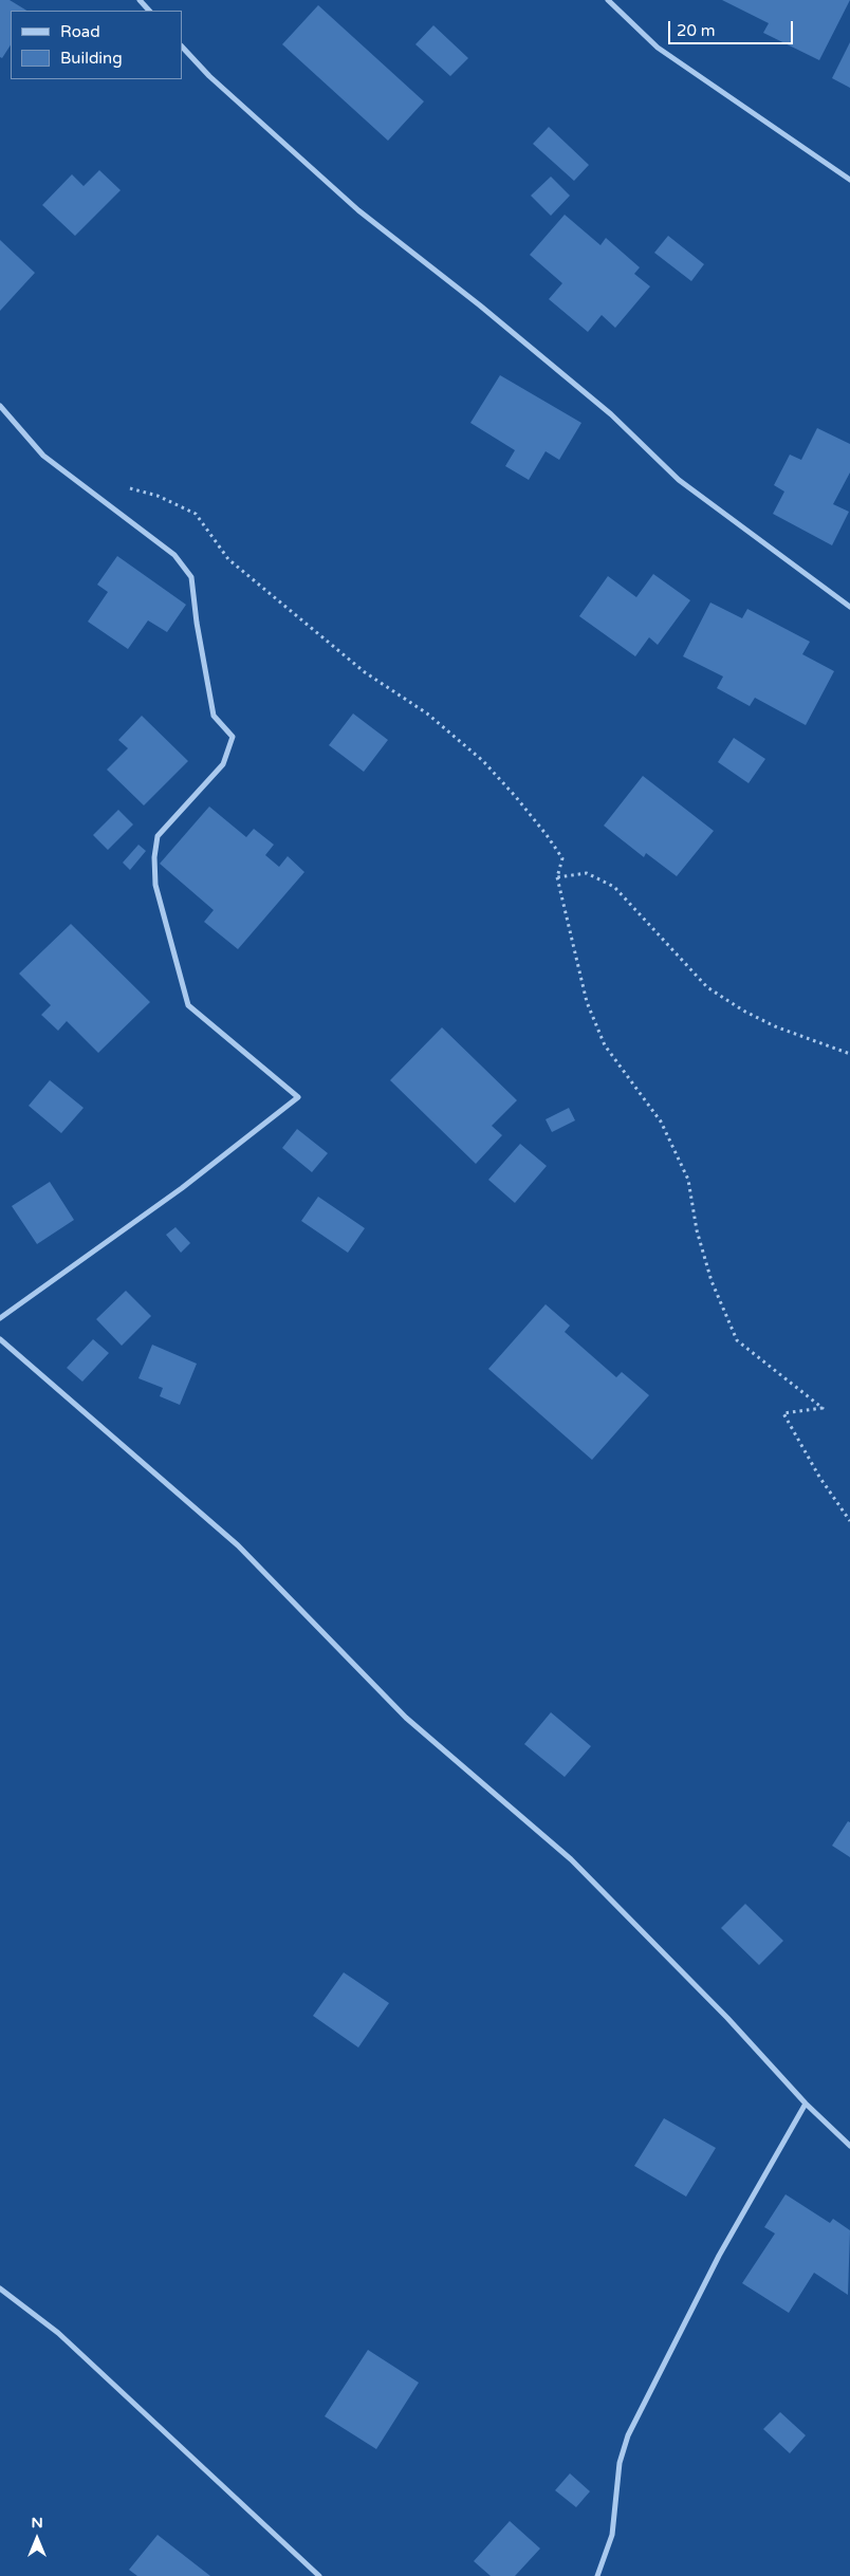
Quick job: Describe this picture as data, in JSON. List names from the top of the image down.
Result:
{
  "legend": ["Road", "Building"],
  "scale_bar": "20 m",
  "north": "top"
}
